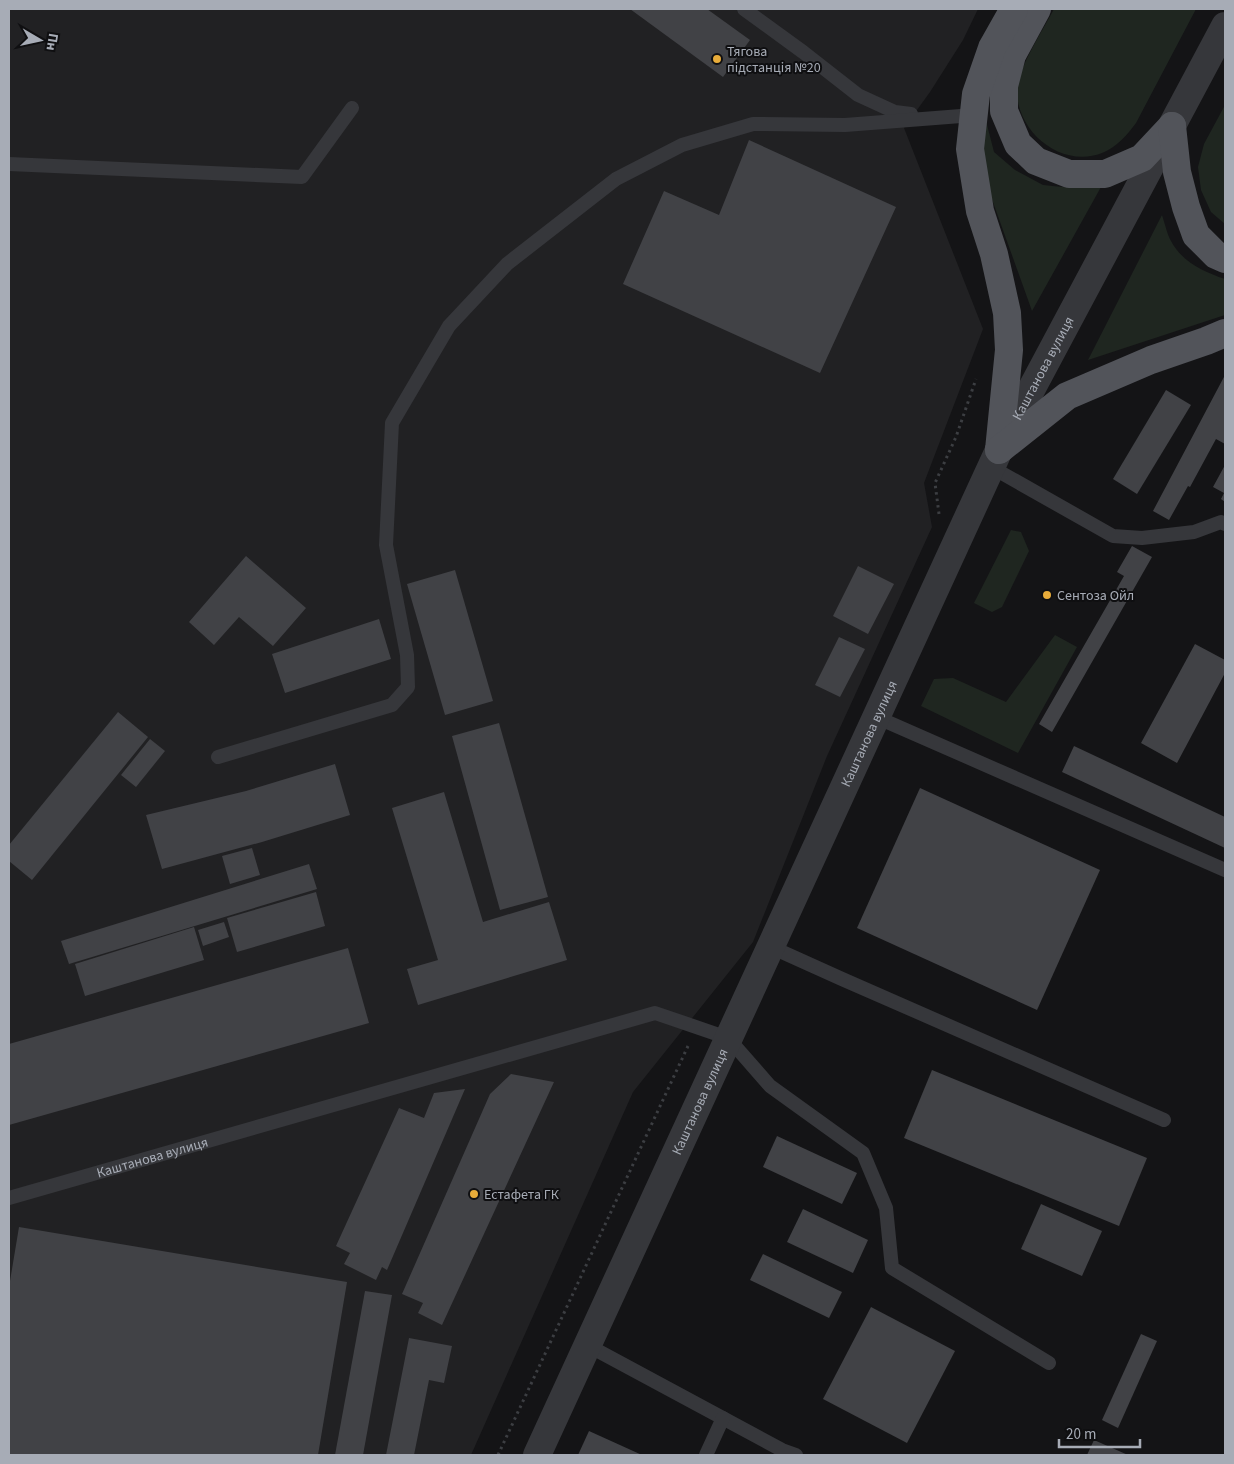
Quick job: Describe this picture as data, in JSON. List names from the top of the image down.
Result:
{
  "streets": {
    "street": ["Каштанова вулиця"]
  },
  "places": ["Тягова пiдстанцiя №20", "Сентоза Ойл", "Естафета ГК"],
  "scale_bar": "20 m",
  "north": "right"
}
